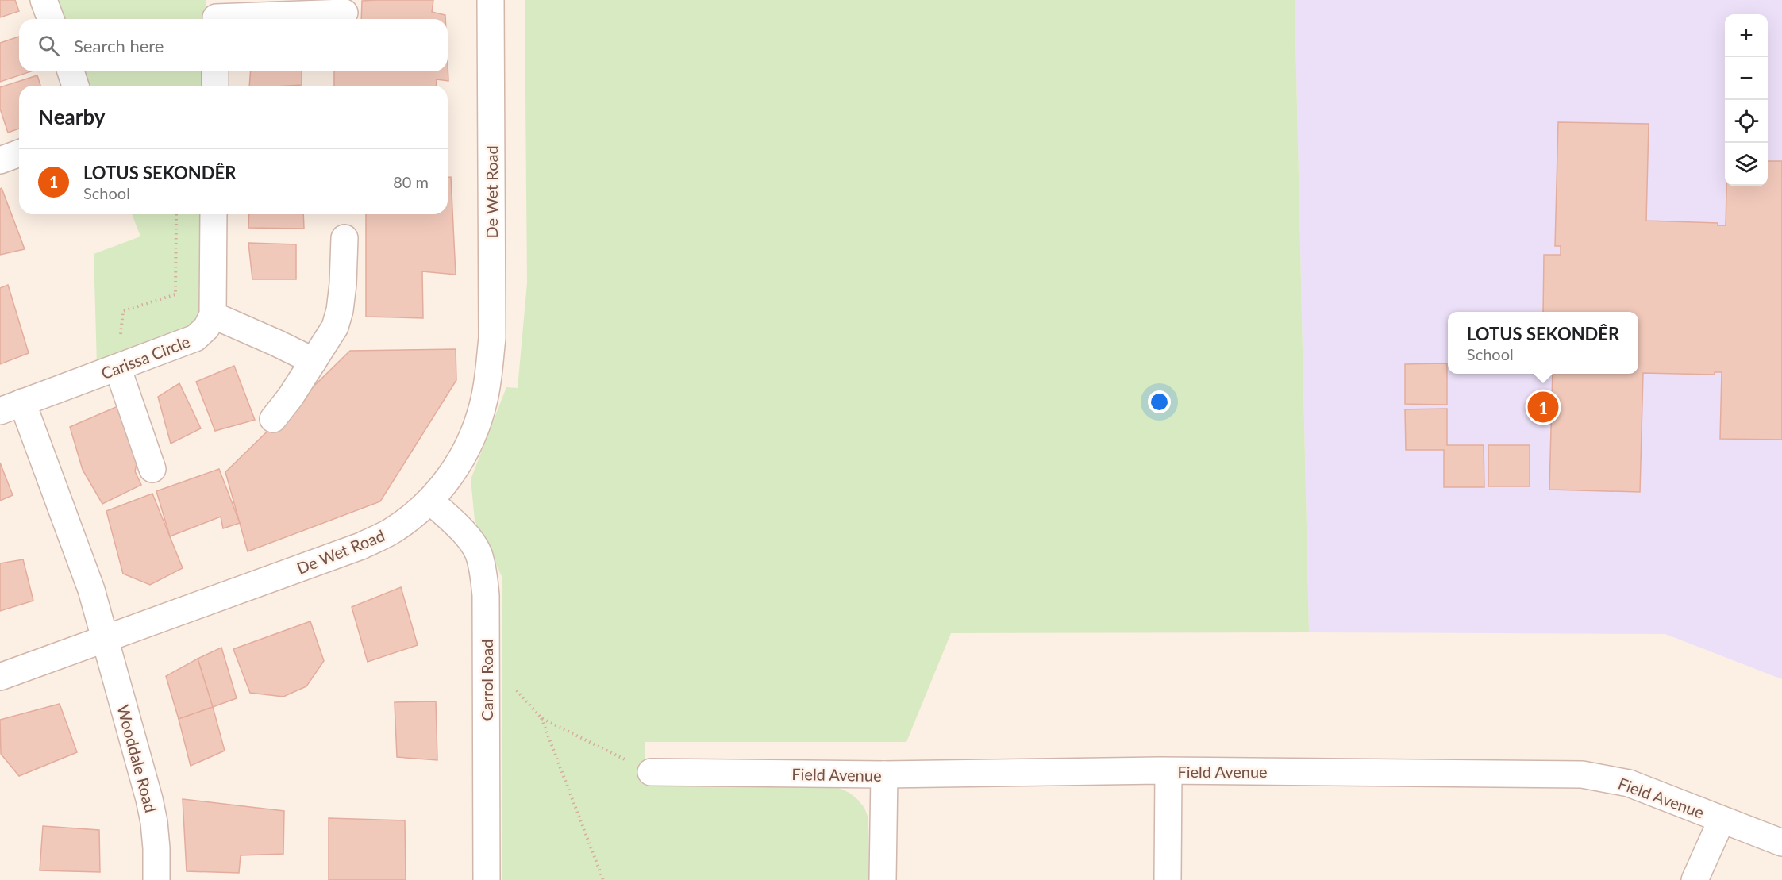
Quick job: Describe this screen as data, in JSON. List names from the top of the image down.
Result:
{
  "streets": {
    "street": [
      "De Wet Road",
      "Carissa Circle",
      "Carrol Road",
      "Wooddale Road",
      "Field Avenue"
    ]
  },
  "crossings": [
    ["De Wet Road", "Carissa Circle"],
    ["De Wet Road", "Carrol Road"],
    ["De Wet Road", "Wooddale Road"],
    ["Carissa Circle", "Wooddale Road"]
  ],
  "page": {
    "map_buttons": ["+", "−"],
    "search": "Search here",
    "heading": "Nearby",
    "list": [
      {
        "mark": "1",
        "name": "LOTUS SEKONDÊR",
        "note": "School",
        "value": "80 m"
      }
    ],
    "popup": ["LOTUS SEKONDÊR", "School"],
    "pins": "1"
  }
}
